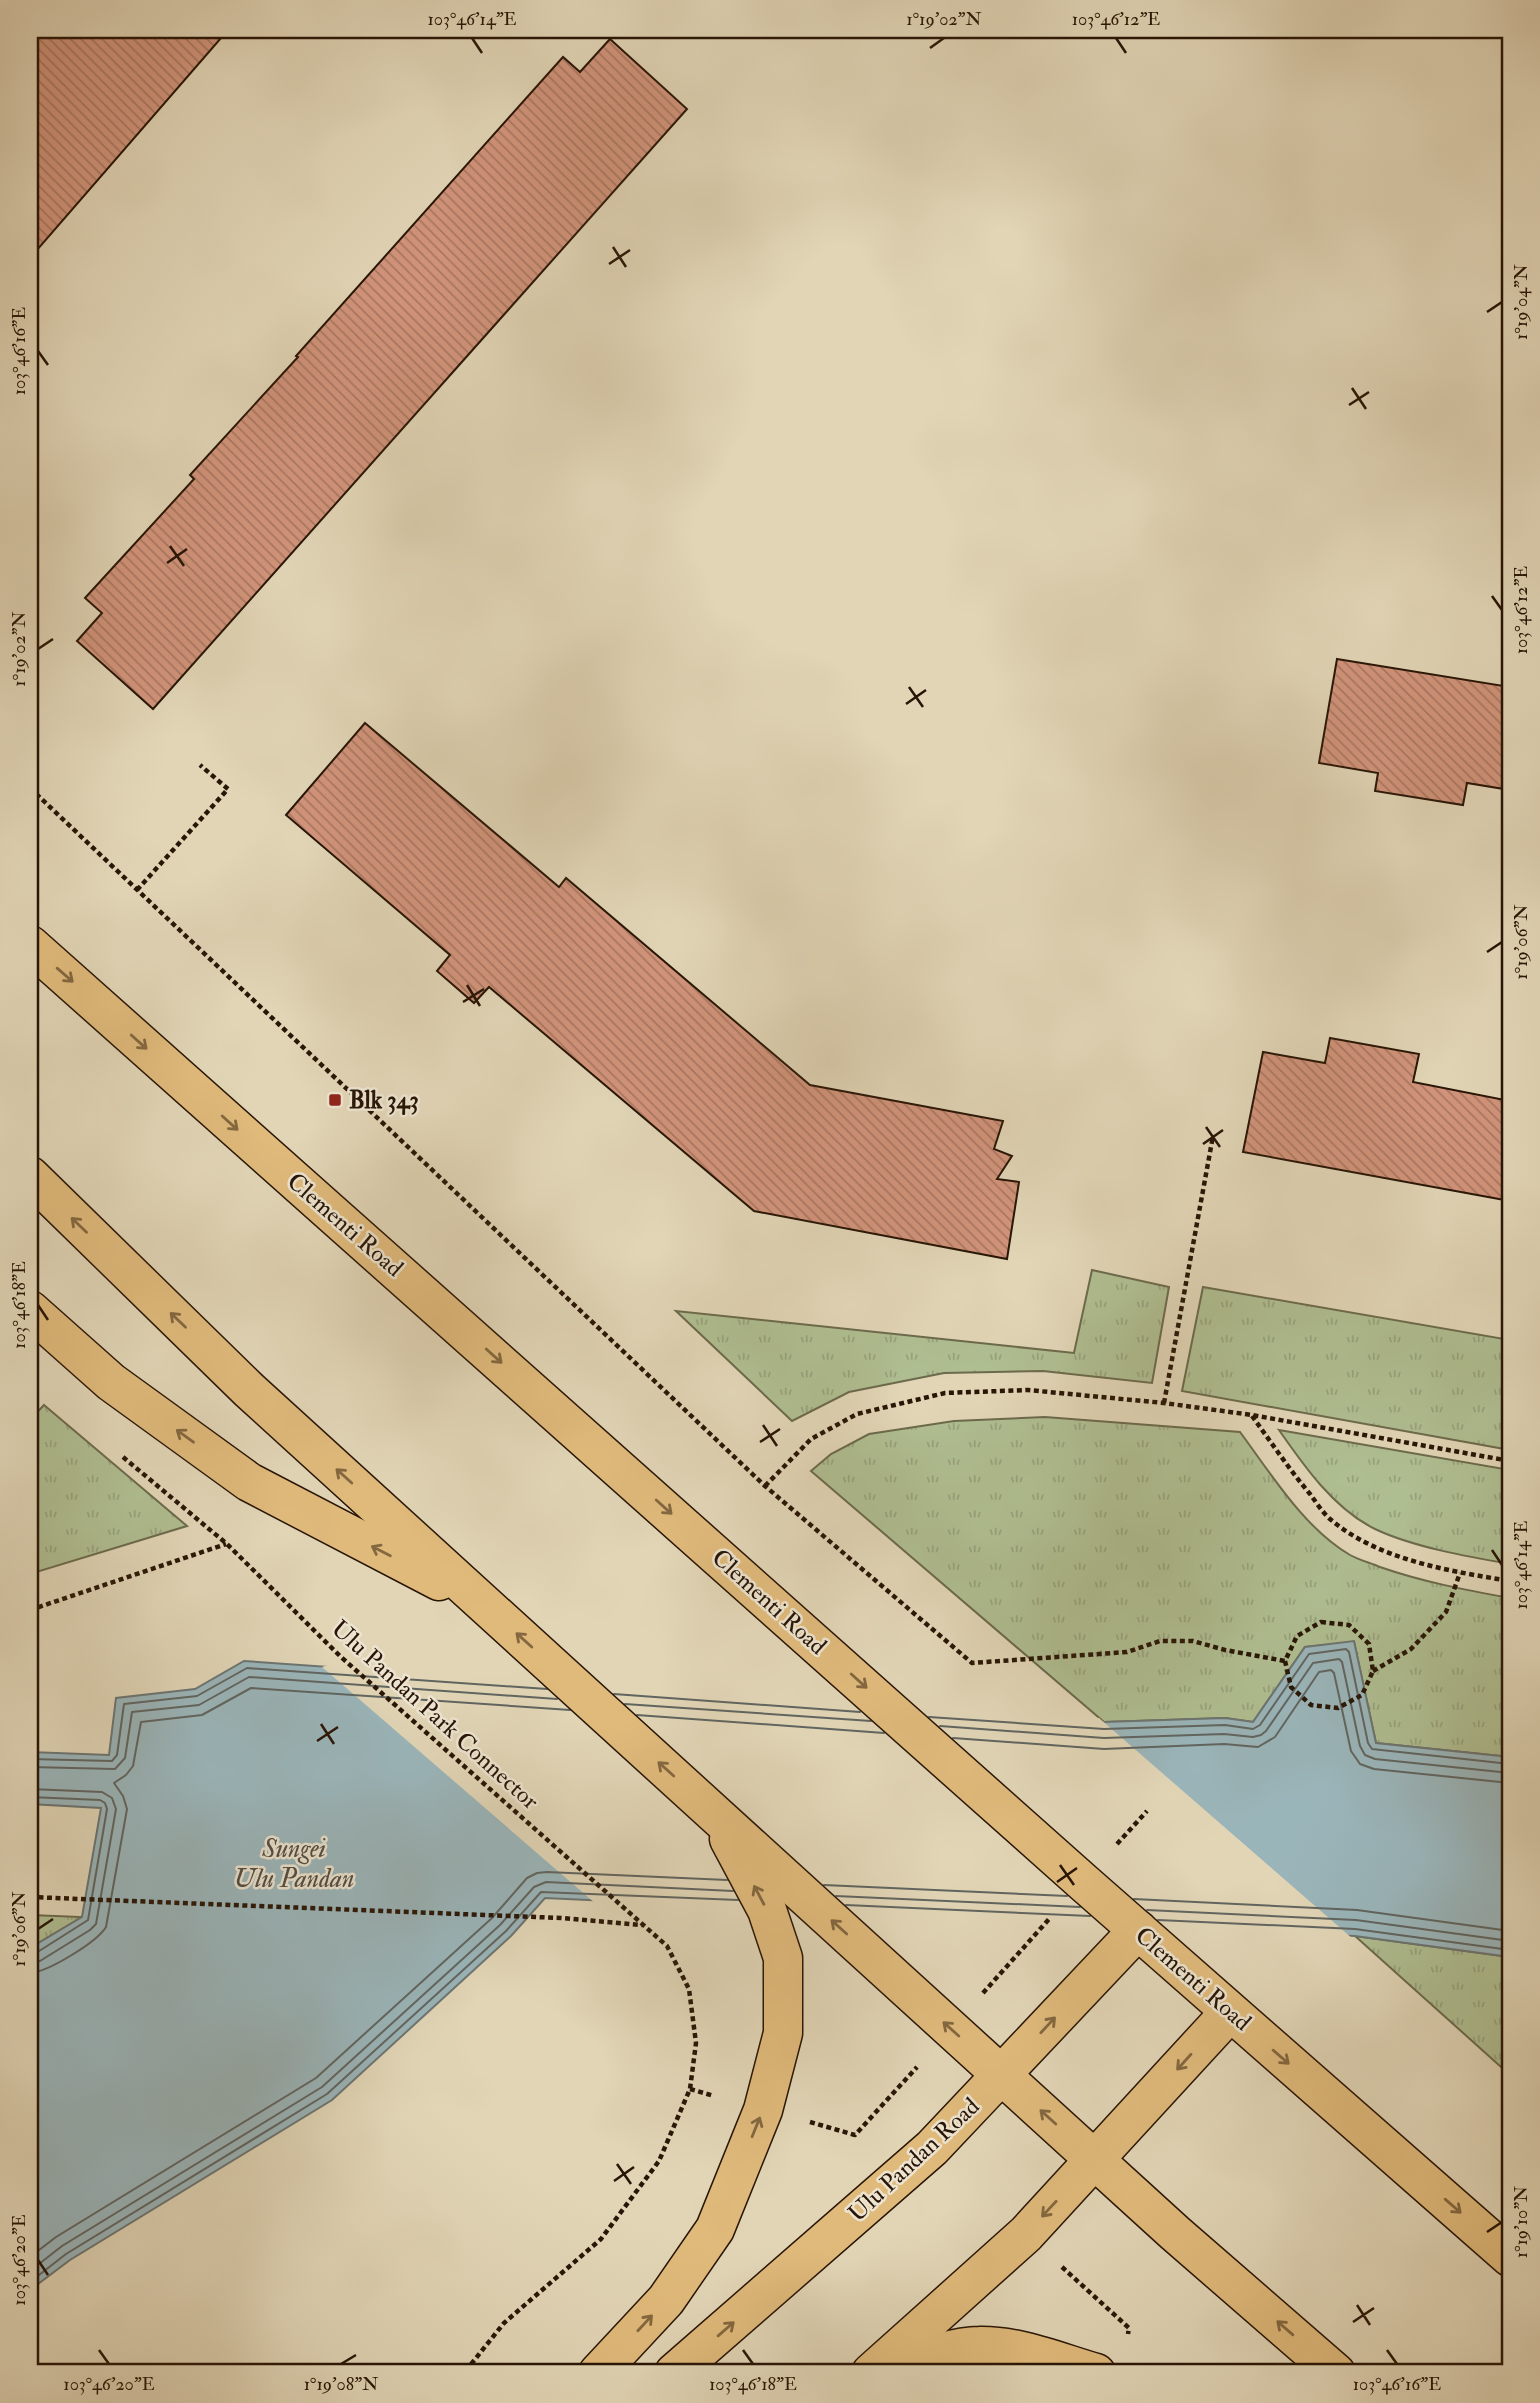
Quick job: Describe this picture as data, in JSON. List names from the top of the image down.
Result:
{
  "streets": {
    "main road": ["Clementi Road", "Ulu Pandan Road"],
    "path": ["Ulu Pandan Park Connector"]
  },
  "crossings": [
    ["Clementi Road", "Ulu Pandan Road"]
  ],
  "water": ["Sungei Ulu Pandan"],
  "places": {
    "transit": ["Blk 343"]
  },
  "coordinates": [
    "103°46'14\"E",
    "1°19'02\"N",
    "103°46'12\"E",
    "1°19'04\"N",
    "103°46'16\"E",
    "1°19'06\"N",
    "103°46'18\"E",
    "1°19'10\"N",
    "103°46'20\"E",
    "1°19'08\"N"
  ]
}
